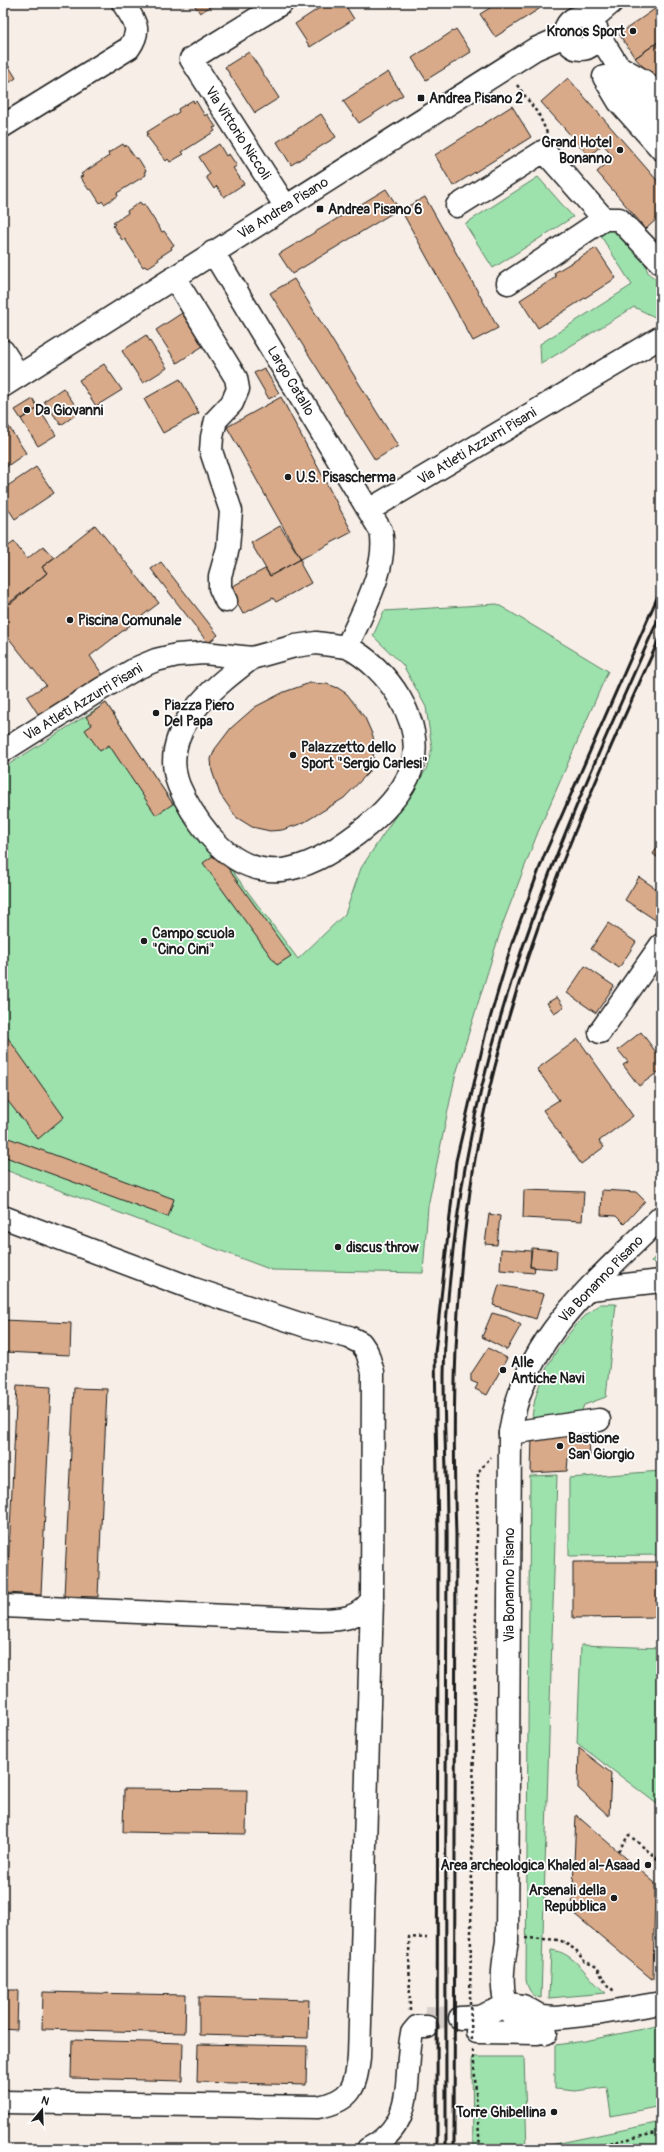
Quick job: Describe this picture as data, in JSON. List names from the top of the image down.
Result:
{
  "streets": {
    "street": [
      "Via Vittorio Niccoli",
      "Via Andrea Pisano",
      "Largo Catallo",
      "Via Atleti Azzurri Pisani",
      "Via Bonanno Pisano"
    ]
  },
  "crossings": [
    ["Via Vittorio Niccoli", "Via Andrea Pisano"],
    ["Via Andrea Pisano", "Largo Catallo"],
    ["Largo Catallo", "Via Atleti Azzurri Pisani"]
  ],
  "places": {
    "other": [
      "Kronos Sport",
      "Grand Hotel Bonanno",
      "Da Giovanni",
      "U.S. Pisascherma",
      "Piscina Comunale",
      "Piazza Piero Del Papa",
      "Palazzetto dello Sport \"Sergio Carlesi\"",
      "Campo scuola \"Cino Cini\"",
      "discus throw",
      "Alle Antiche Navi",
      "Bastione San Giorgio",
      "Area archeologica Khaled al-Asaad",
      "Arsenali della Repubblica",
      "Torre Ghibellina"
    ],
    "transit": ["Andrea Pisano 2", "Andrea Pisano 6"]
  },
  "north": "top"
}
